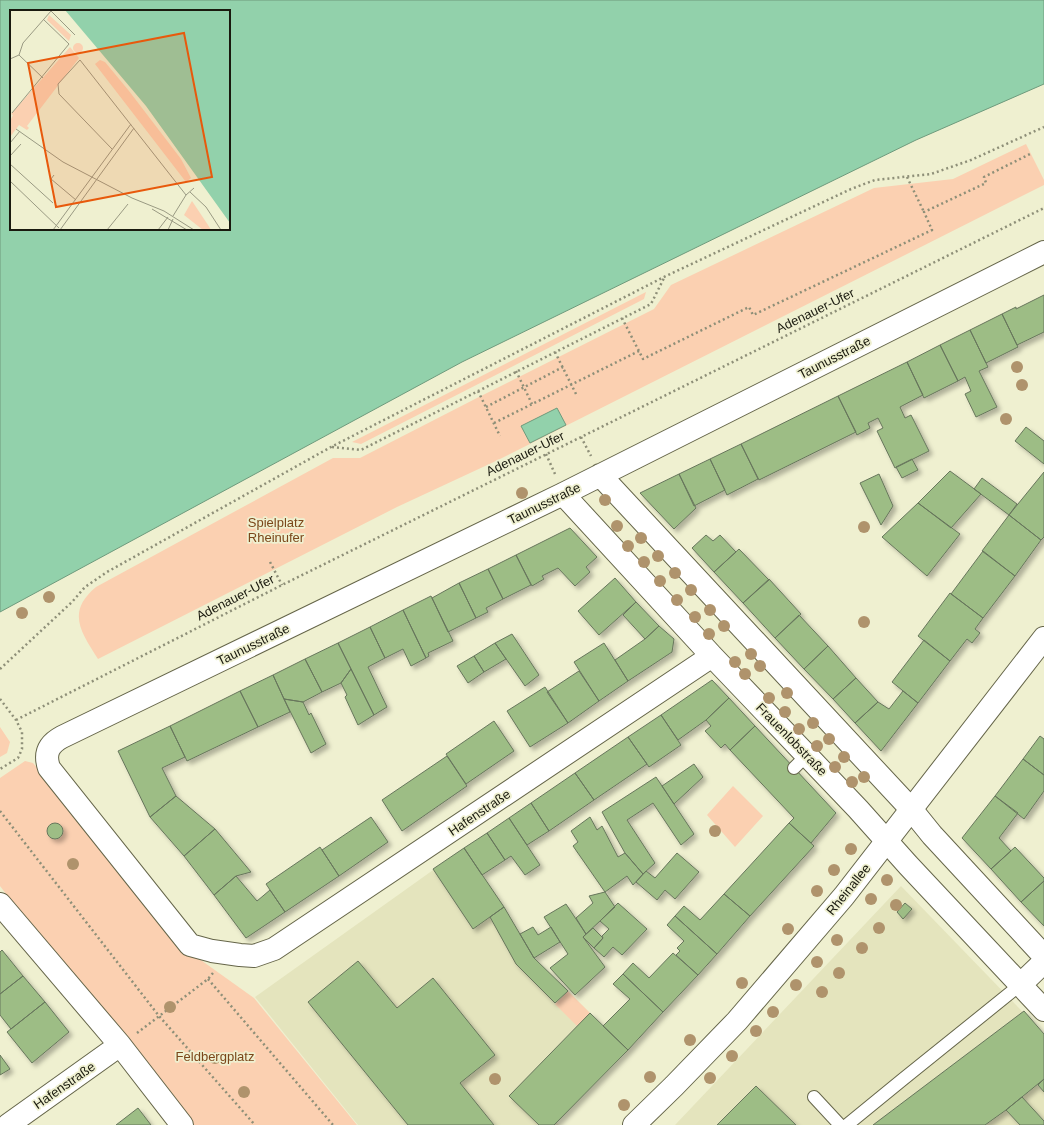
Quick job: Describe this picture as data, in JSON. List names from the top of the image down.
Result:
{
  "streets": {
    "street": [
      "Taunusstraße",
      "Frauenlobstraße",
      "Hafenstraße",
      "Rheinallee"
    ],
    "path": ["Adenauer-Ufer"]
  },
  "crossings": [
    ["Taunusstraße", "Frauenlobstraße"],
    ["Taunusstraße", "Hafenstraße"],
    ["Frauenlobstraße", "Hafenstraße"],
    ["Frauenlobstraße", "Rheinallee"]
  ],
  "parks": ["Spielplatz Rheinufer", "Feldbergplatz"]
}
